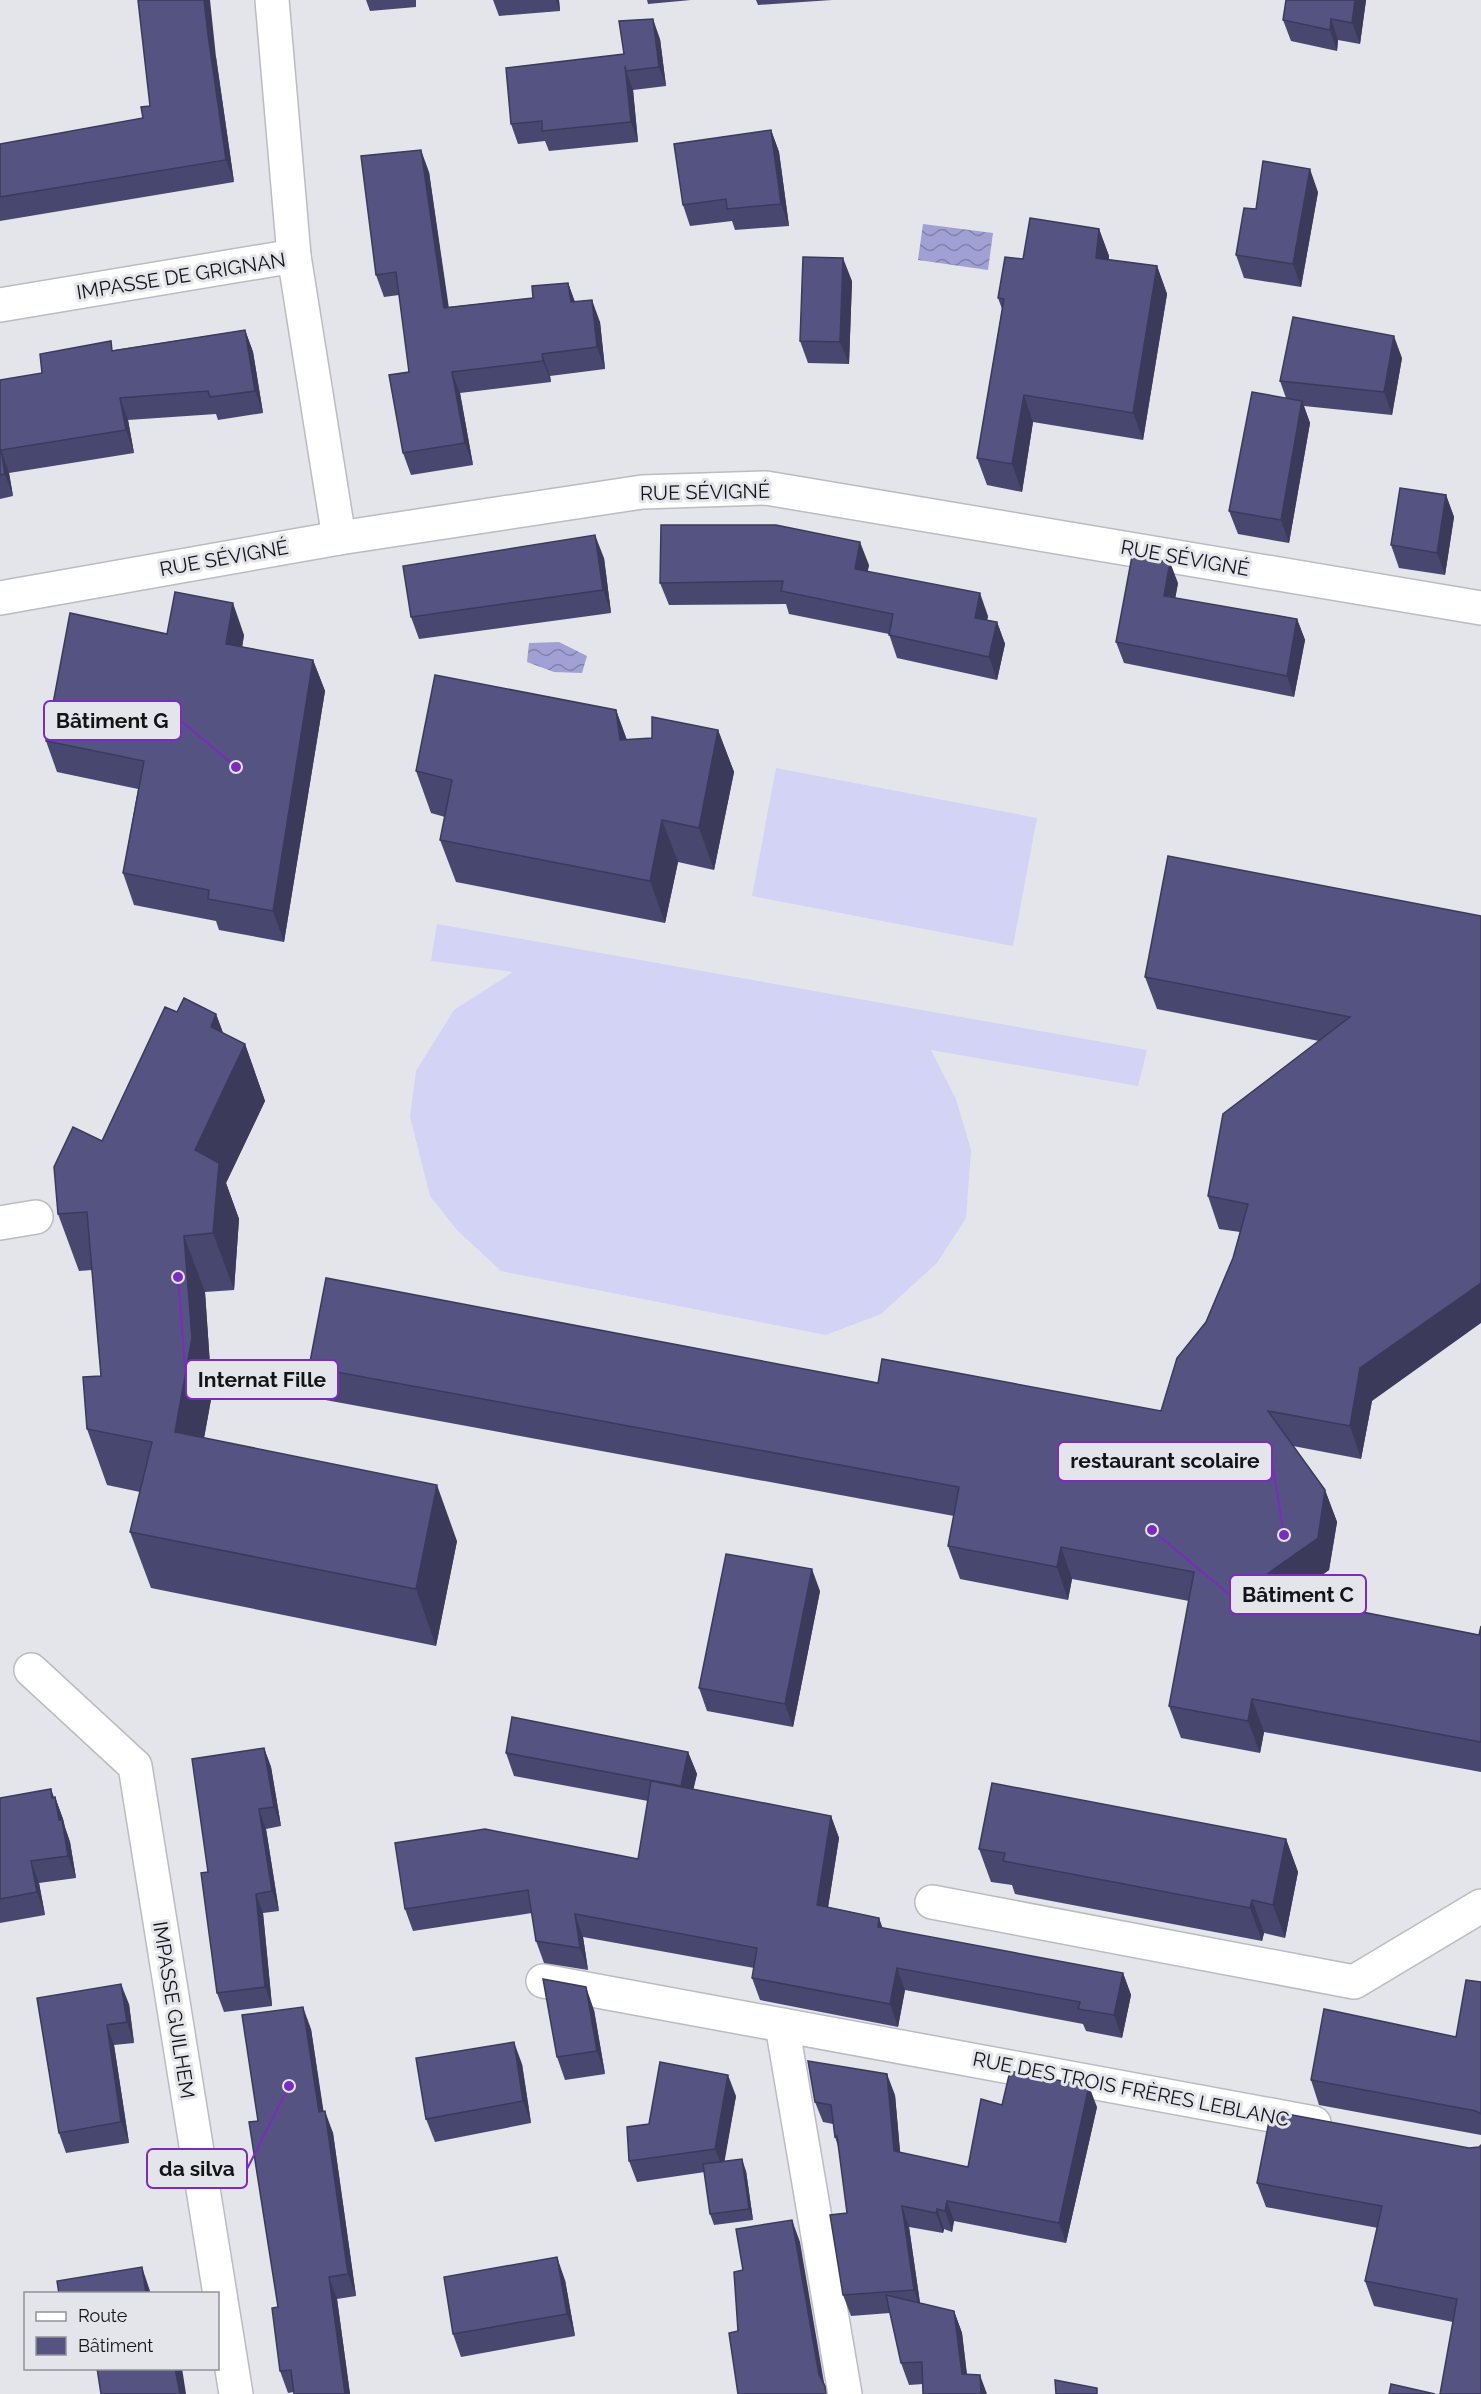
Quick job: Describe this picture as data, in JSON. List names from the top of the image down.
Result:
{
  "streets": {
    "street": [
      "IMPASSE DE GRIGNAN",
      "RUE SÉVIGNÉ",
      "IMPASSE GUILHEM",
      "RUE DES TROIS FRÈRES LEBLANC"
    ]
  },
  "crossings": [
    ["IMPASSE DE GRIGNAN", "RUE SÉVIGNÉ"]
  ],
  "places": [
    "Bâtiment G",
    "Internat Fille",
    "Bâtiment C",
    "restaurant scolaire",
    "da silva"
  ],
  "legend": ["Route", "Bâtiment"]
}
